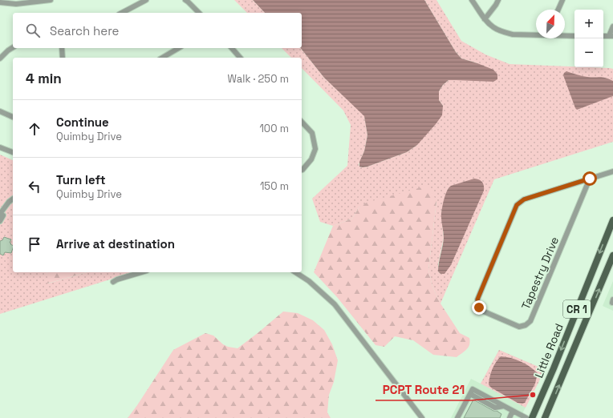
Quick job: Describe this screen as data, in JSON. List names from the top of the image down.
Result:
{
  "streets": {
    "main road": ["CR 1", "Little Road"],
    "street": ["Tapestry Drive"]
  },
  "places": ["PCPT Route 21"],
  "north": "top right",
  "page": {
    "map_buttons": ["+", "−"],
    "search": "Search here",
    "heading": ["4 min", "Walk · 250 m"],
    "list": [
      ["Continue", "Quimby Drive", "100 m"],
      ["Turn left", "Quimby Drive", "150 m"],
      "Arrive at destination"
    ]
  }
}
